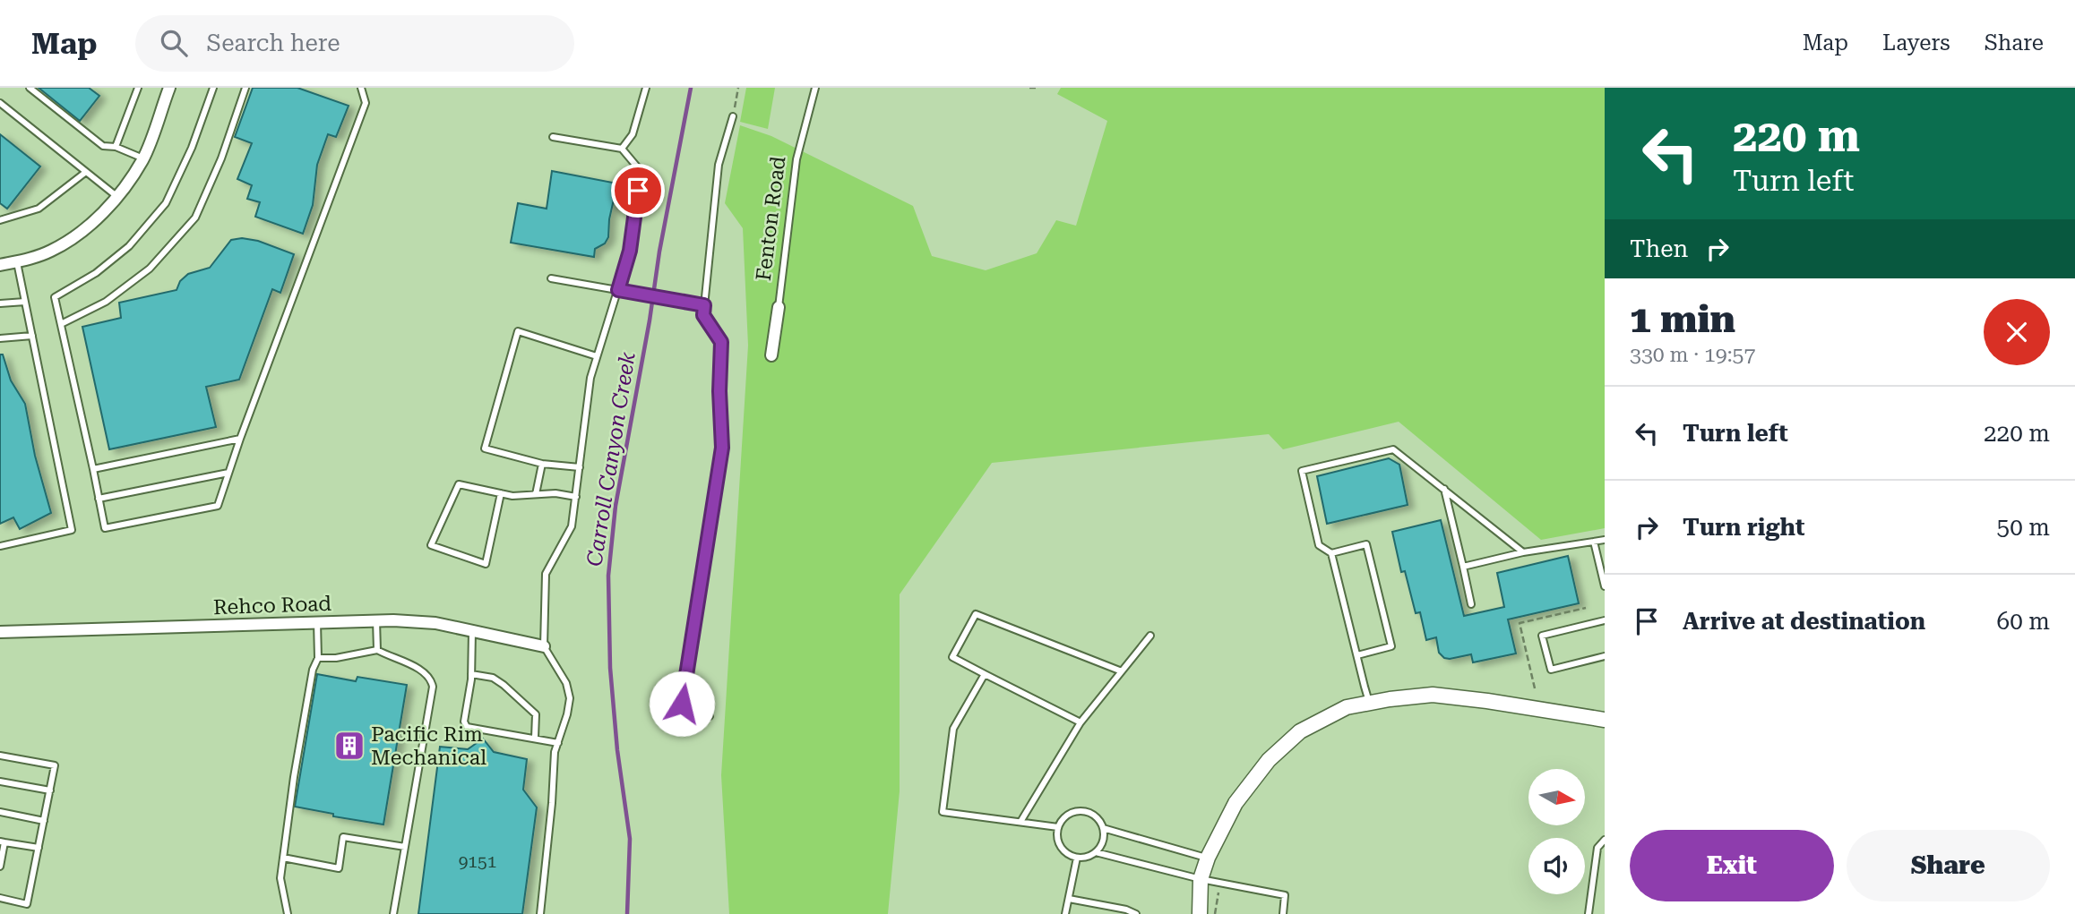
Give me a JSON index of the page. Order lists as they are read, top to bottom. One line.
{"streets":{"street":["Fenton Road","Rehco Road"]},"water":["Carroll Canyon Creek"],"places":{"building":["Pacific Rim Mechanical"]},"house_numbers":["9151"],"north":"right","page":{"header":"Map","search":"Search here","nav":["Map","Layers","Share"],"turn":["220 m","Turn left"],"then":"Then","heading":["1 min","330 m · 19:57"],"list":[{"name":"Turn left","value":"220 m"},{"name":"Turn right","value":"50 m"},{"name":"Arrive at destination","value":"60 m"}],"buttons":["Exit","Share"]}}
